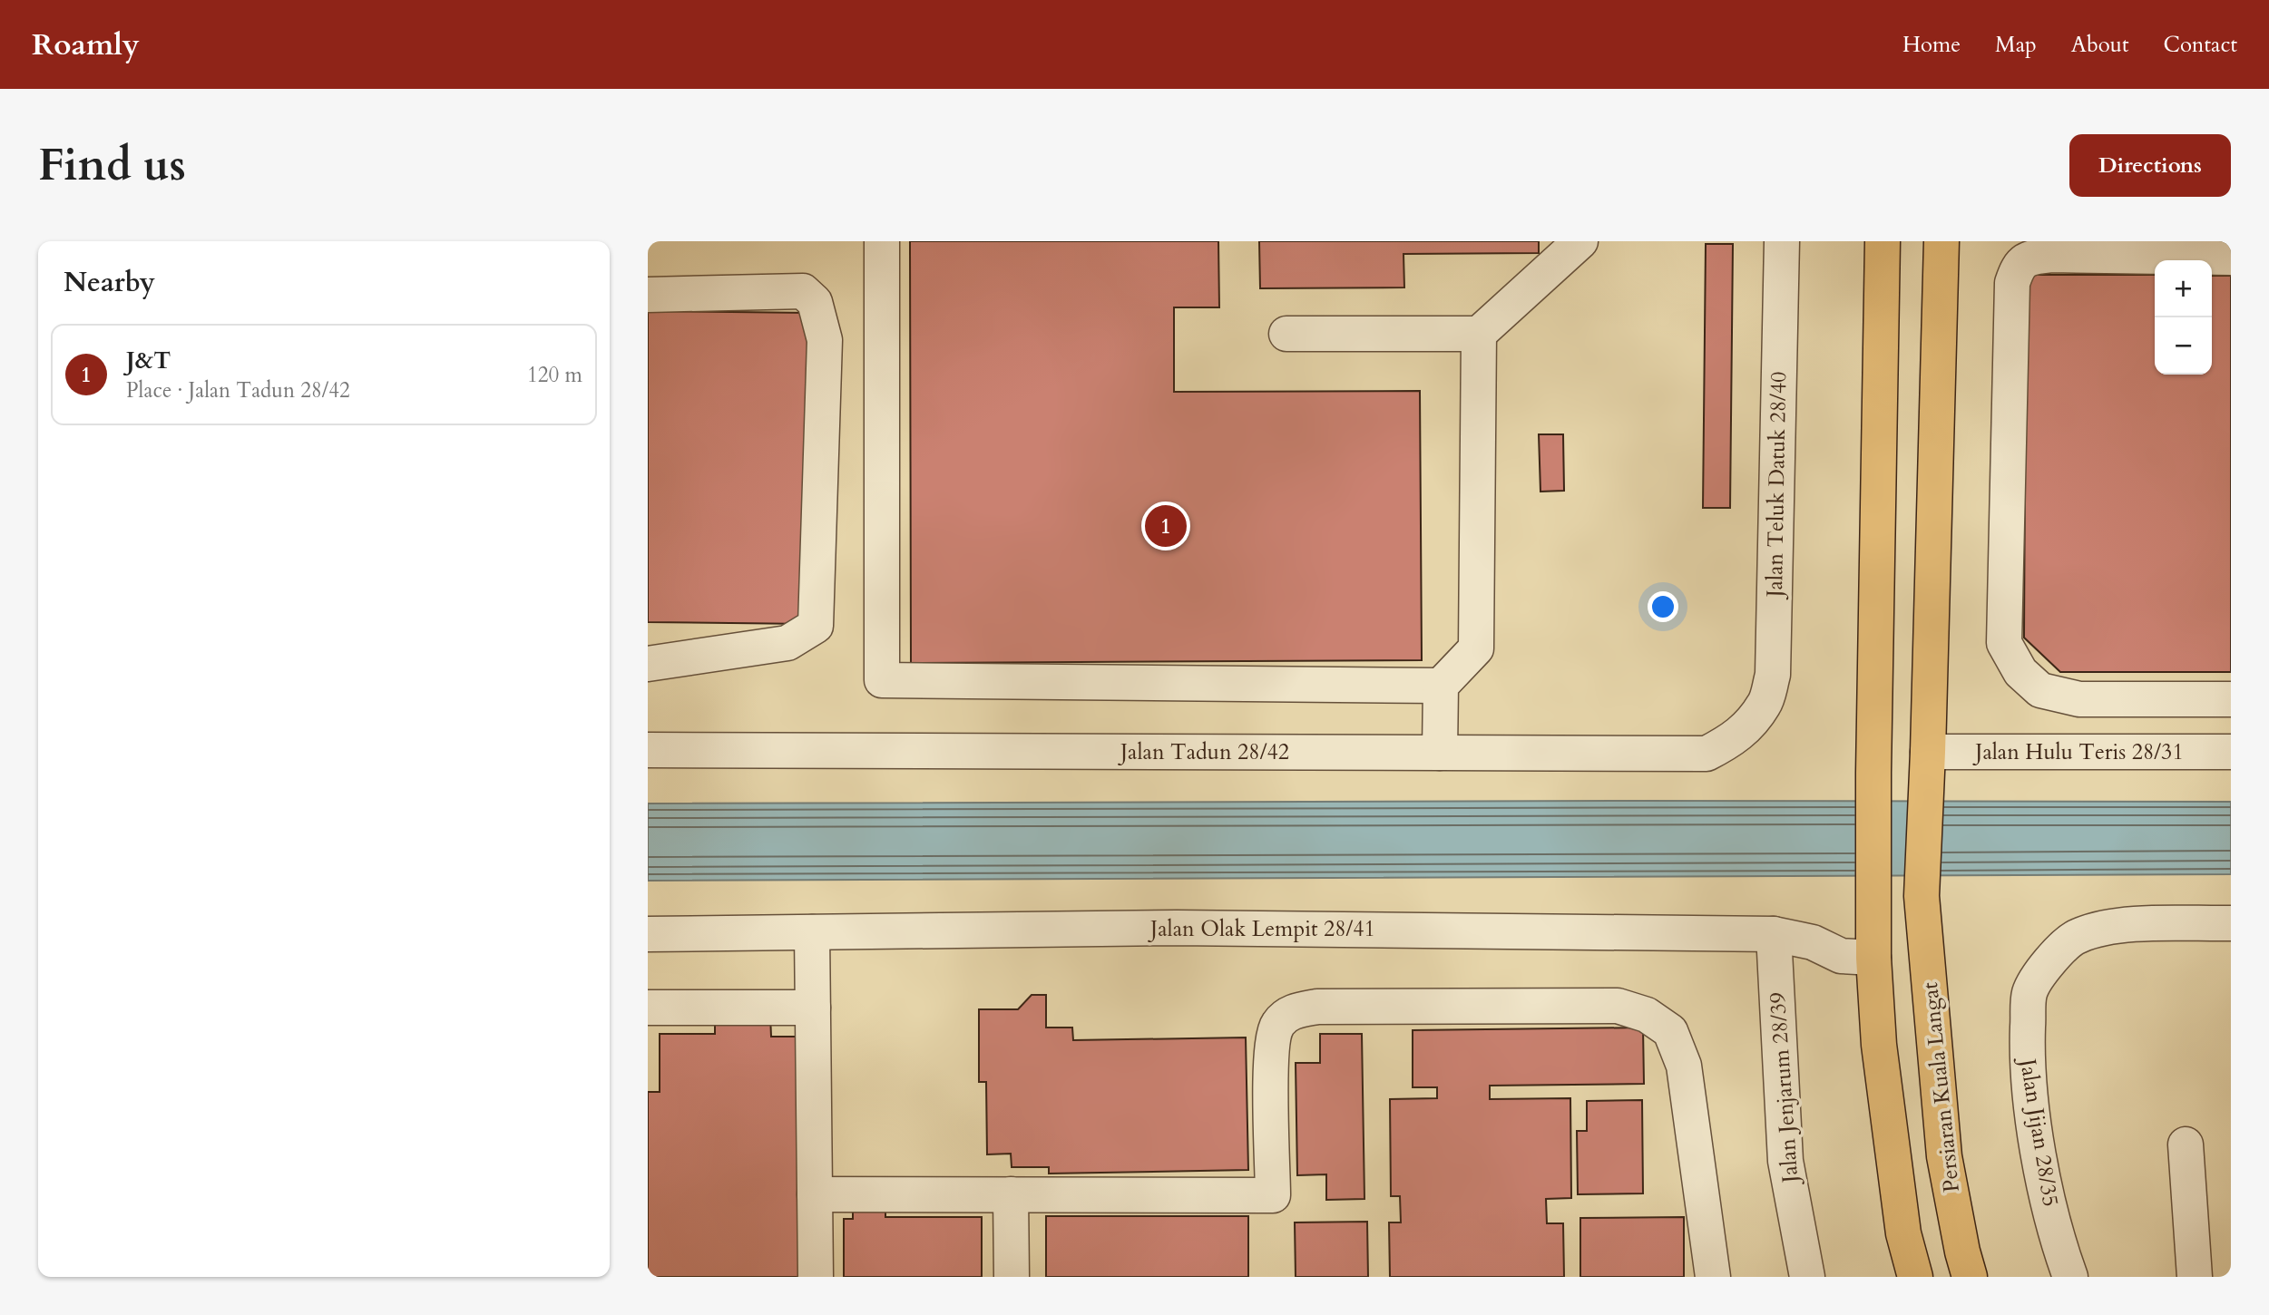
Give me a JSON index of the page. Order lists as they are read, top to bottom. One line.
{"streets":{"main road":["Persiaran Kuala Langat"],"street":["Jalan Teluk Datuk 28/40","Jalan Tadun 28/42","Jalan Hulu Teris 28/31","Jalan Olak Lempit 28/41","Jalan Jenjarum 28/39","Jalan Jijan 28/35"]},"crossings":[["Jalan Teluk Datuk 28/40","Jalan Tadun 28/42"],["Jalan Hulu Teris 28/31","Persiaran Kuala Langat"],["Jalan Olak Lempit 28/41","Jalan Jenjarum 28/39"]],"page":{"header":"Roamly","nav":["Home","Map","About","Contact"],"buttons":"Directions","title":"Find us","heading":"Nearby","map_buttons":["+","−"],"list":[{"mark":"1","name":"J&T","note":"Place · Jalan Tadun 28/42","value":"120 m"}],"pins":"1"}}
